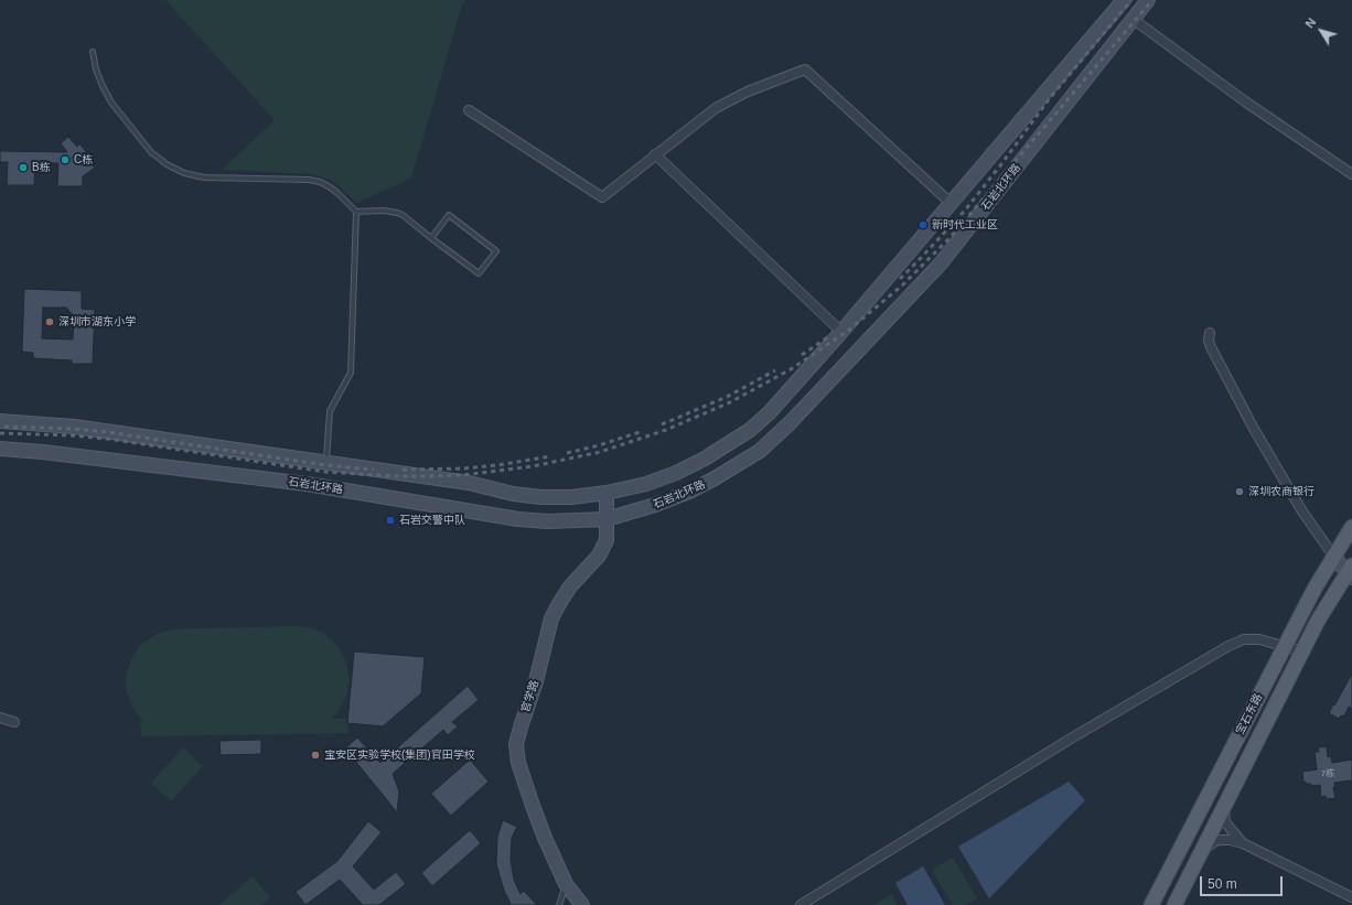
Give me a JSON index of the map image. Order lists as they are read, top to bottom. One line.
{"streets":{"main road":["石岩北环路","官学路","宝石东路"]},"crossings":[["石岩北环路","官学路"]],"places":["C栋","B栋","新时代工业区","深圳市湖东小学","深圳农商银行","石岩交警中队","宝安区实验学校(集团)官田学校"],"house_numbers":["7栋"],"scale_bar":"50 m","north":"top left"}
